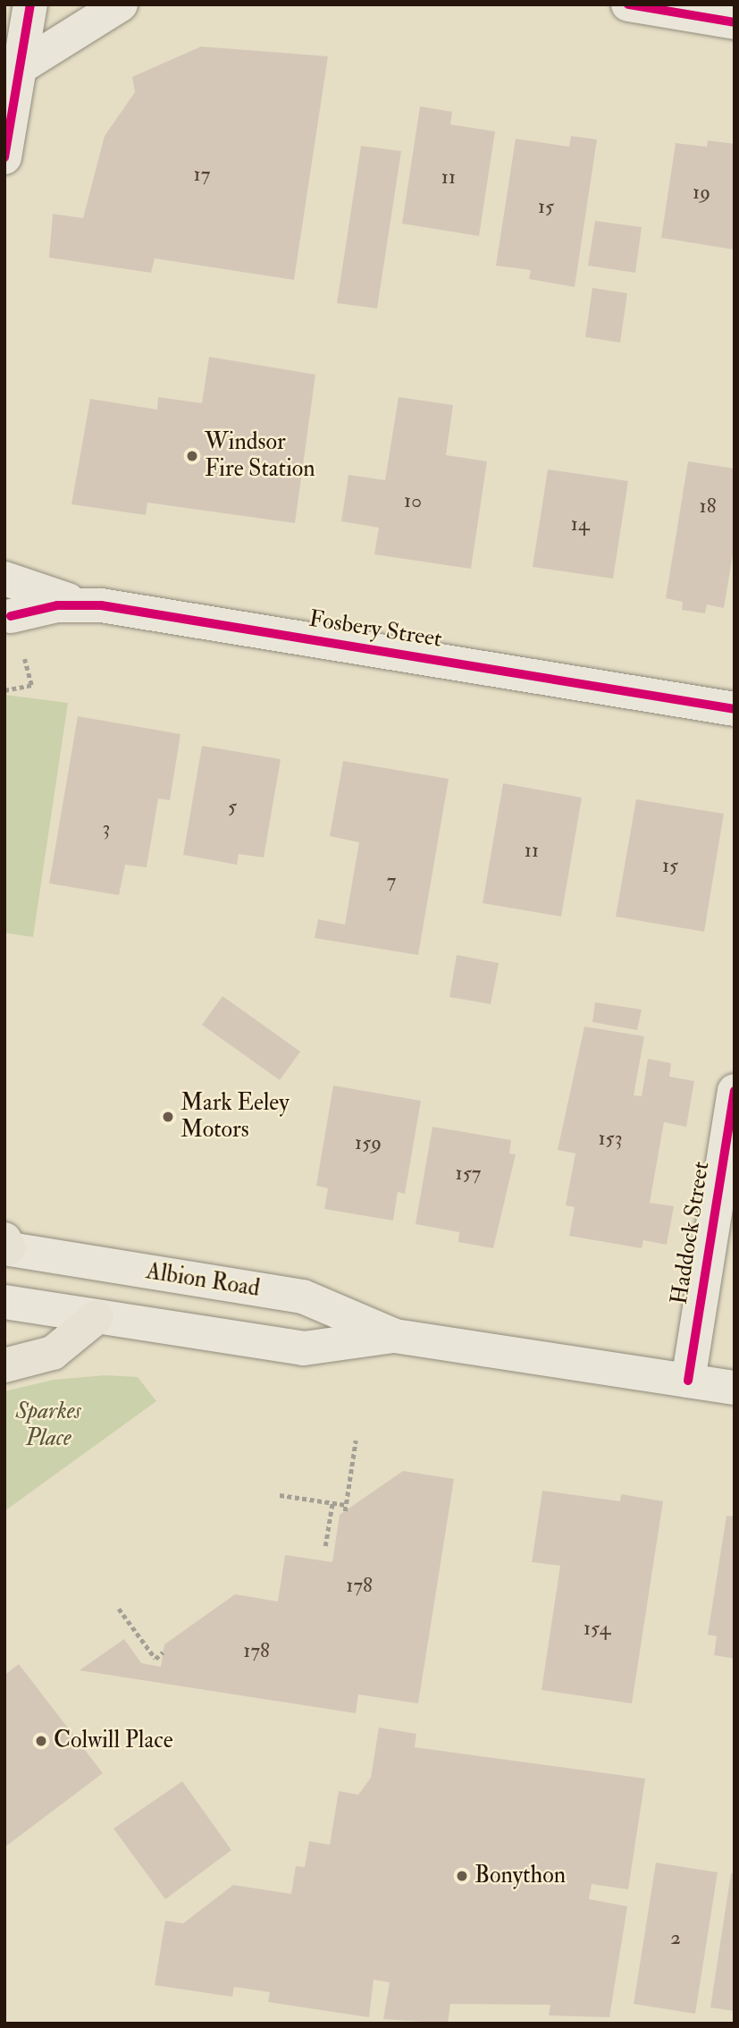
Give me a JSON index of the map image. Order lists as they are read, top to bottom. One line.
{"streets":{"street":["Fosbery Street","Haddock Street","Albion Road"]},"crossings":[["Haddock Street","Albion Road"]],"parks":["Sparkes Place"],"places":["Windsor Fire Station","Mark Eeley Motors","Colwill Place","Bonython"],"house_numbers":["17","11","19","15","10","18","14","5","3","11","15","7","153","159","157","178","154","178","2"]}
